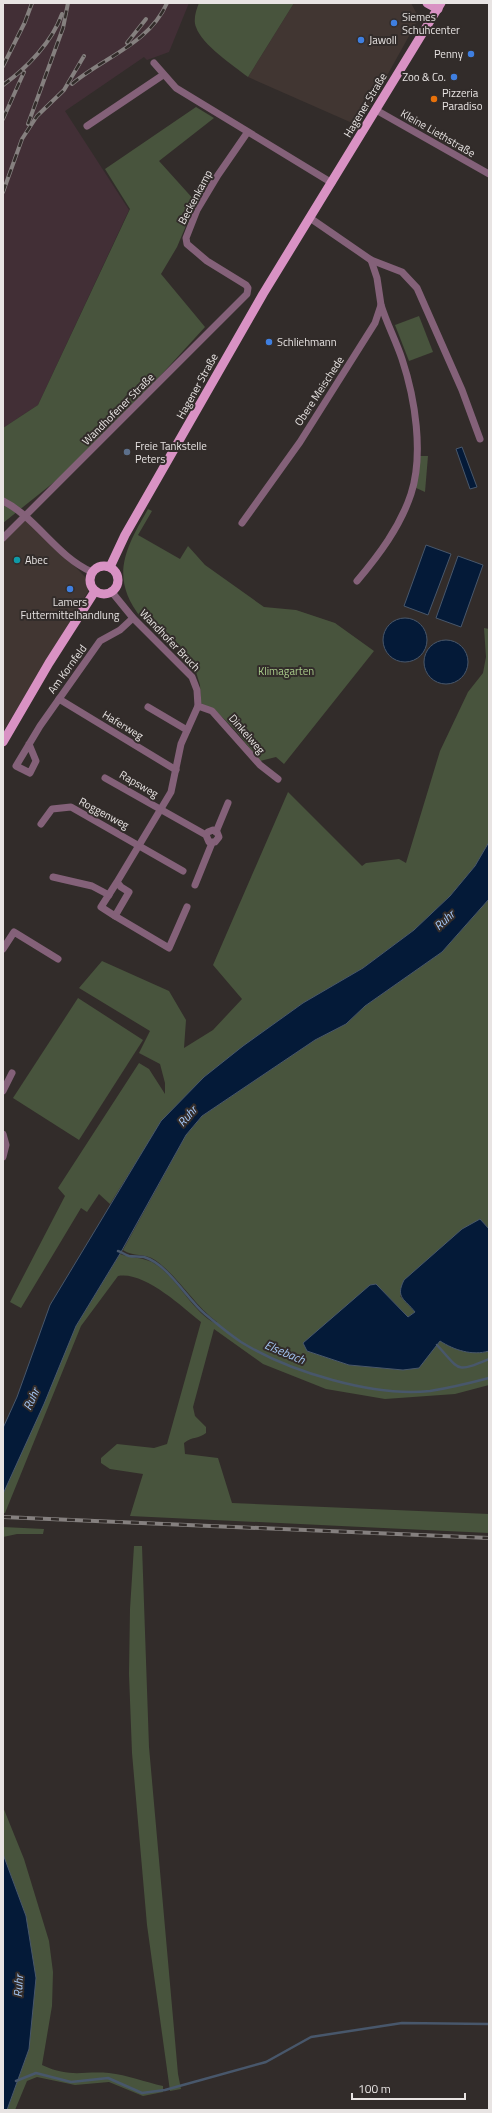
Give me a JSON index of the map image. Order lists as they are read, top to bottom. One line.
{"streets":{"main road":["Hagener Straße"],"street":["Kleine Liethstraße","Beckenkamp","Obere Meischede","Wandhofener Straße","Wandhofer Bruch","Am Kornfeld","Haferweg","Dinkelweg","Rapsweg","Roggenweg"]},"crossings":[["Hagener Straße","Kleine Liethstraße"],["Hagener Straße","Wandhofer Bruch"],["Beckenkamp","Wandhofener Straße"],["Wandhofer Bruch","Am Kornfeld"],["Wandhofer Bruch","Haferweg"],["Wandhofer Bruch","Dinkelweg"],["Wandhofer Bruch","Rapsweg"],["Wandhofer Bruch","Roggenweg"],["Am Kornfeld","Haferweg"]],"water":["Ruhr","Elsebach"],"parks":["Klimagarten"],"places":["Siemes Schuhcenter","Jawoll","Penny","Zoo & Co.","Pizzeria Paradiso","Schliehmann","Freie Tankstelle Peters","Abec","Lamers Futtermittelhandlung"],"scale_bar":"100 m"}
